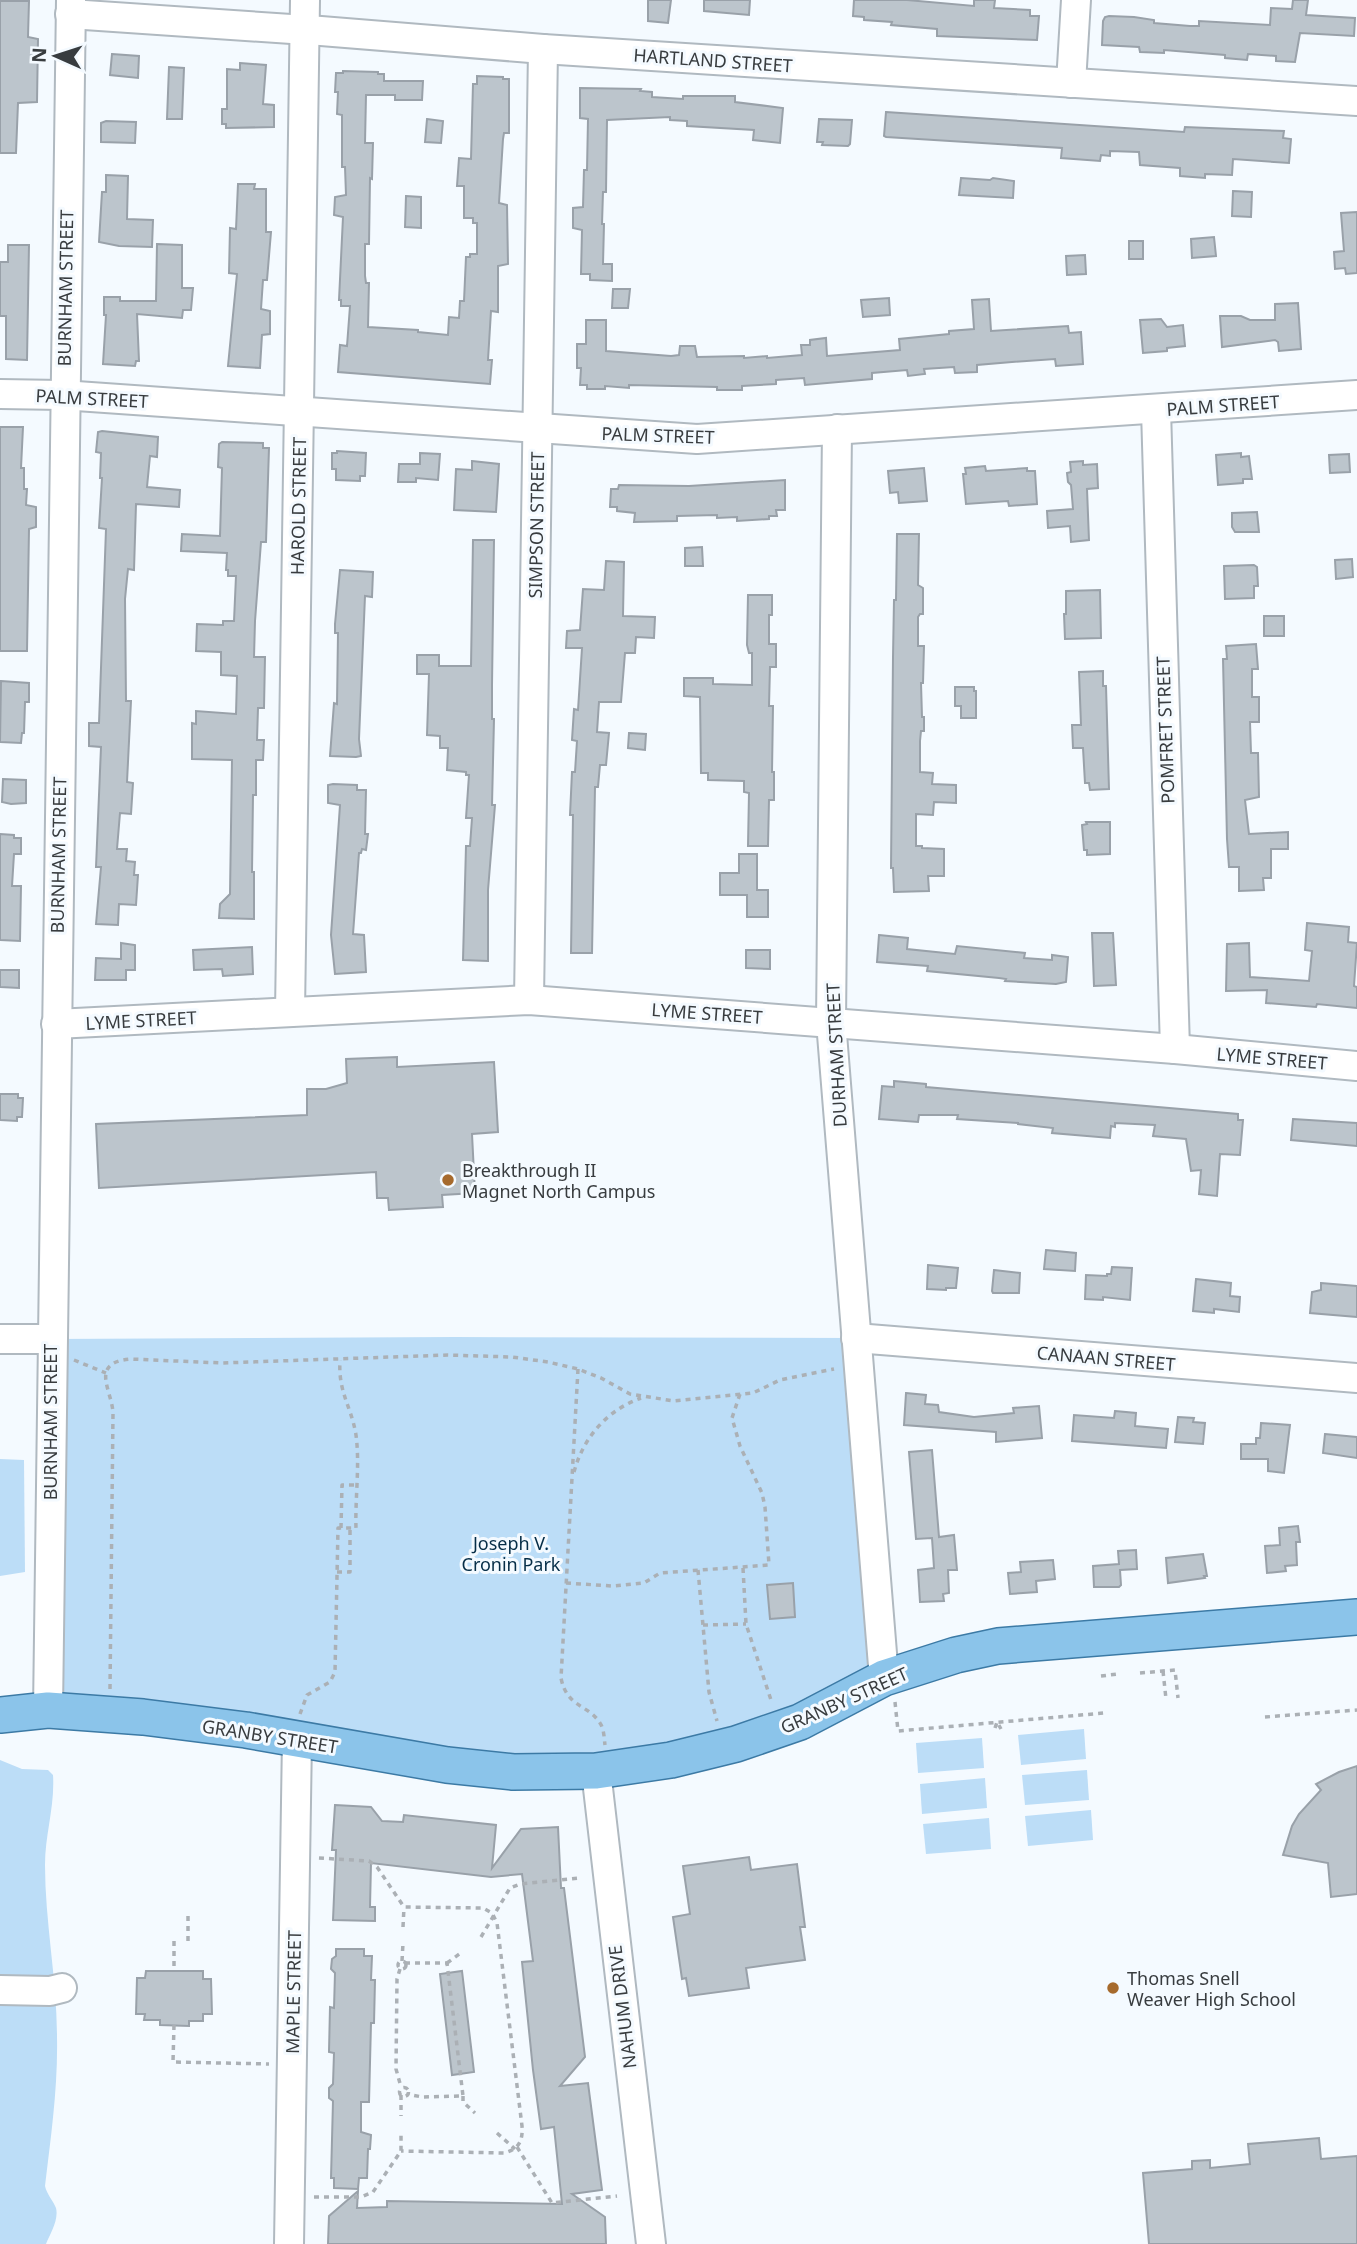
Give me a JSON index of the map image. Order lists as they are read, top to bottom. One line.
{"streets":{"main road":["GRANBY STREET"],"street":["HARTLAND STREET","BURNHAM STREET","PALM STREET","HAROLD STREET","SIMPSON STREET","POMFRET STREET","LYME STREET","DURHAM STREET","CANAAN STREET","MAPLE STREET","NAHUM DRIVE"]},"crossings":[["HARTLAND STREET","BURNHAM STREET"],["HARTLAND STREET","HAROLD STREET"],["HARTLAND STREET","SIMPSON STREET"],["BURNHAM STREET","PALM STREET"],["BURNHAM STREET","LYME STREET"],["BURNHAM STREET","GRANBY STREET"],["PALM STREET","HAROLD STREET"],["PALM STREET","SIMPSON STREET"],["PALM STREET","POMFRET STREET"],["PALM STREET","DURHAM STREET"],["HAROLD STREET","LYME STREET"],["SIMPSON STREET","LYME STREET"],["POMFRET STREET","LYME STREET"],["LYME STREET","DURHAM STREET"],["DURHAM STREET","CANAAN STREET"],["DURHAM STREET","GRANBY STREET"],["GRANBY STREET","MAPLE STREET"],["GRANBY STREET","NAHUM DRIVE"]],"parks":["Joseph V. Cronin Park"],"places":["Breakthrough II Magnet North Campus","Thomas Snell Weaver High School"],"north":"left"}
